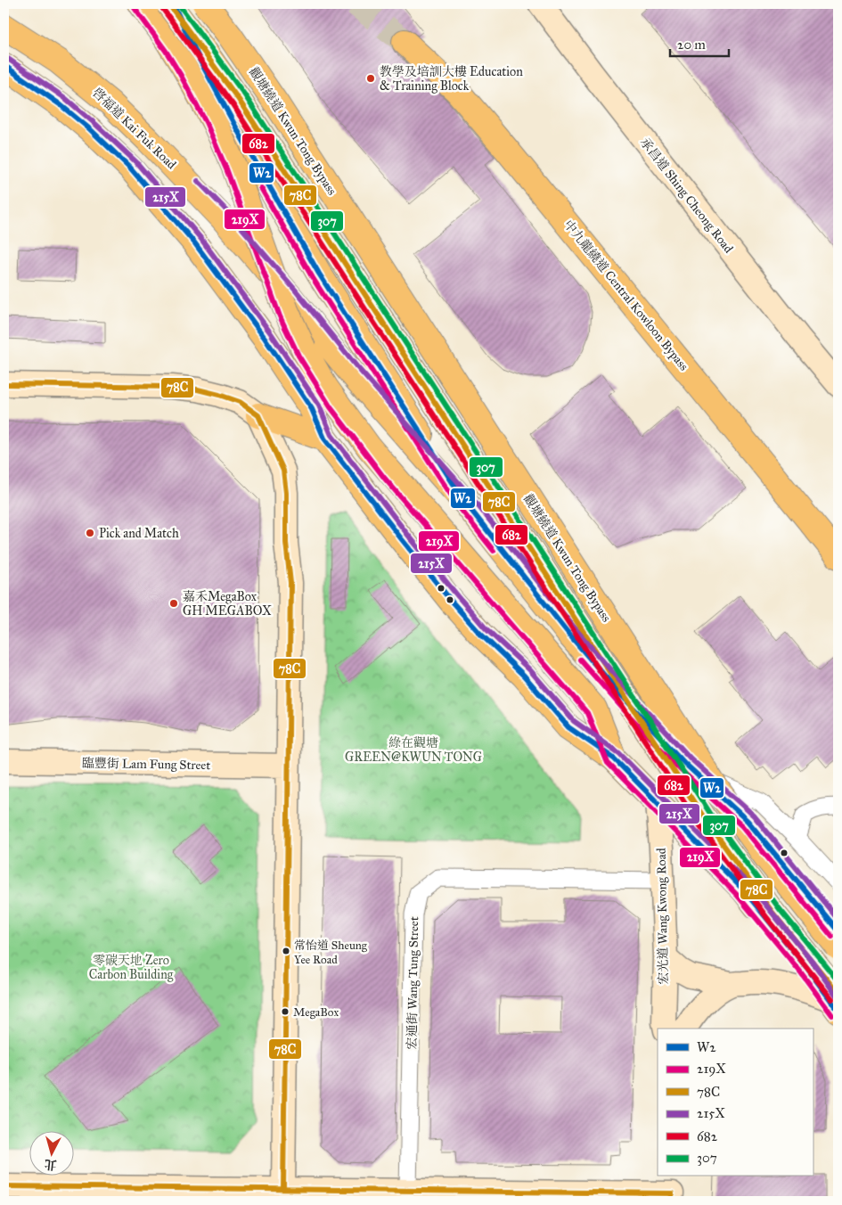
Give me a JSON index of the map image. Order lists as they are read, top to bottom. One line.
{"streets":{"highway":["啓福道 Kai Fuk Road","觀塘繞道 Kwun Tong Bypass","中九龍繞道 Central Kowloon Bypass"],"main road":["承昌道 Shing Cheong Road","臨豐街 Lam Fung Street","宏光道 Wang Kwong Road"],"street":["宏通街 Wang Tung Street"]},"crossings":[["宏光道 Wang Kwong Road","宏通街 Wang Tung Street"]],"parks":["綠在觀塘 GREEN@KWUN TONG","零碳天地 Zero Carbon Building"],"places":["教學及培訓大樓 Education & Training Block","Pick and Match","嘉禾MegaBox GH MEGABOX","常怡道 Sheung Yee Road","MegaBox"],"lines":["transit line W2","transit line 78C","transit line 307","transit line 219X","transit line 682","transit line 215X"],"legend":["W2","219X","78C","215X","682","307"],"scale_bar":"20 m","north":"bottom"}
